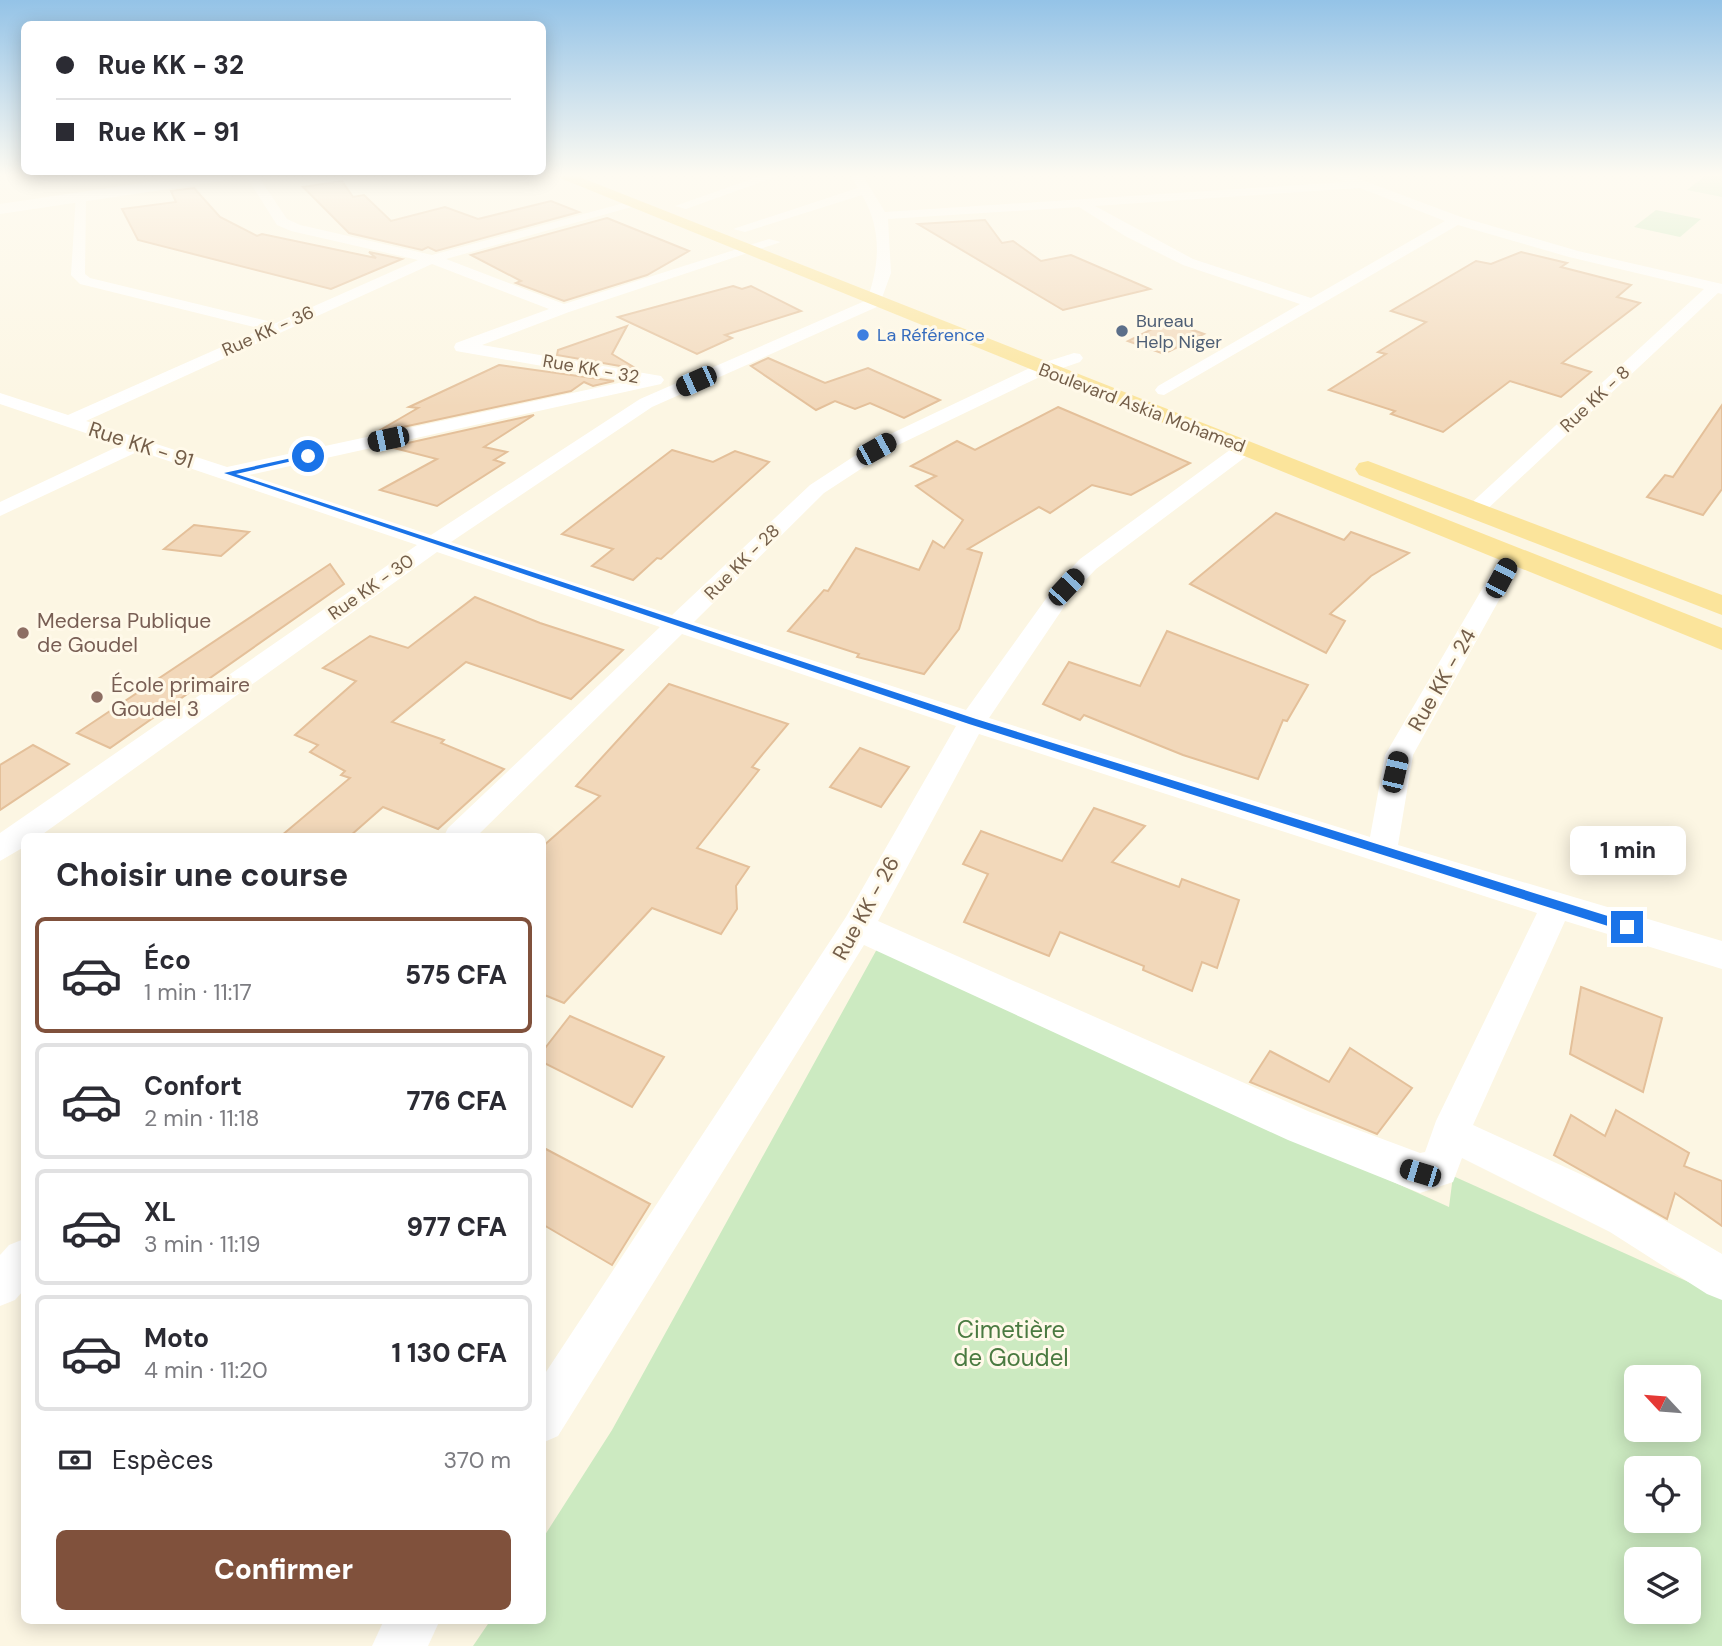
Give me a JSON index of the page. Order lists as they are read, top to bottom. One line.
{"streets":{"main road":["Boulevard Askia Mohamed"],"street":["Rue KK - 36","Rue KK - 32","Rue KK - 8","Rue KK - 91","Rue KK - 28","Rue KK - 30","Rue KK - 24","Rue KK - 26"]},"crossings":[["Rue KK - 36","Rue KK - 91"],["Rue KK - 32","Rue KK - 91"],["Boulevard Askia Mohamed","Rue KK - 28"],["Boulevard Askia Mohamed","Rue KK - 30"],["Boulevard Askia Mohamed","Rue KK - 24"],["Boulevard Askia Mohamed","Rue KK - 26"],["Rue KK - 91","Rue KK - 28"],["Rue KK - 91","Rue KK - 30"],["Rue KK - 91","Rue KK - 24"],["Rue KK - 91","Rue KK - 26"]],"parks":["Cimetière de Goudel"],"places":["Bureau Help Niger","La Référence","Medersa Publique de Goudel","École primaire Goudel 3"],"north":"top left","page":{"banner":["Rue KK - 32","Rue KK - 91"],"bubble":"1 min","heading":"Choisir une course","list":[{"name":"Éco","note":"1 min · 11:17","value":"575 CFA"},{"name":"Confort","note":"2 min · 11:18","value":"776 CFA"},{"name":"XL","note":"3 min · 11:19","value":"977 CFA"},{"name":"Moto","note":"4 min · 11:20","value":"1 130 CFA"}],"pay":["Espèces","370 m"],"buttons":"Confirmer"}}
